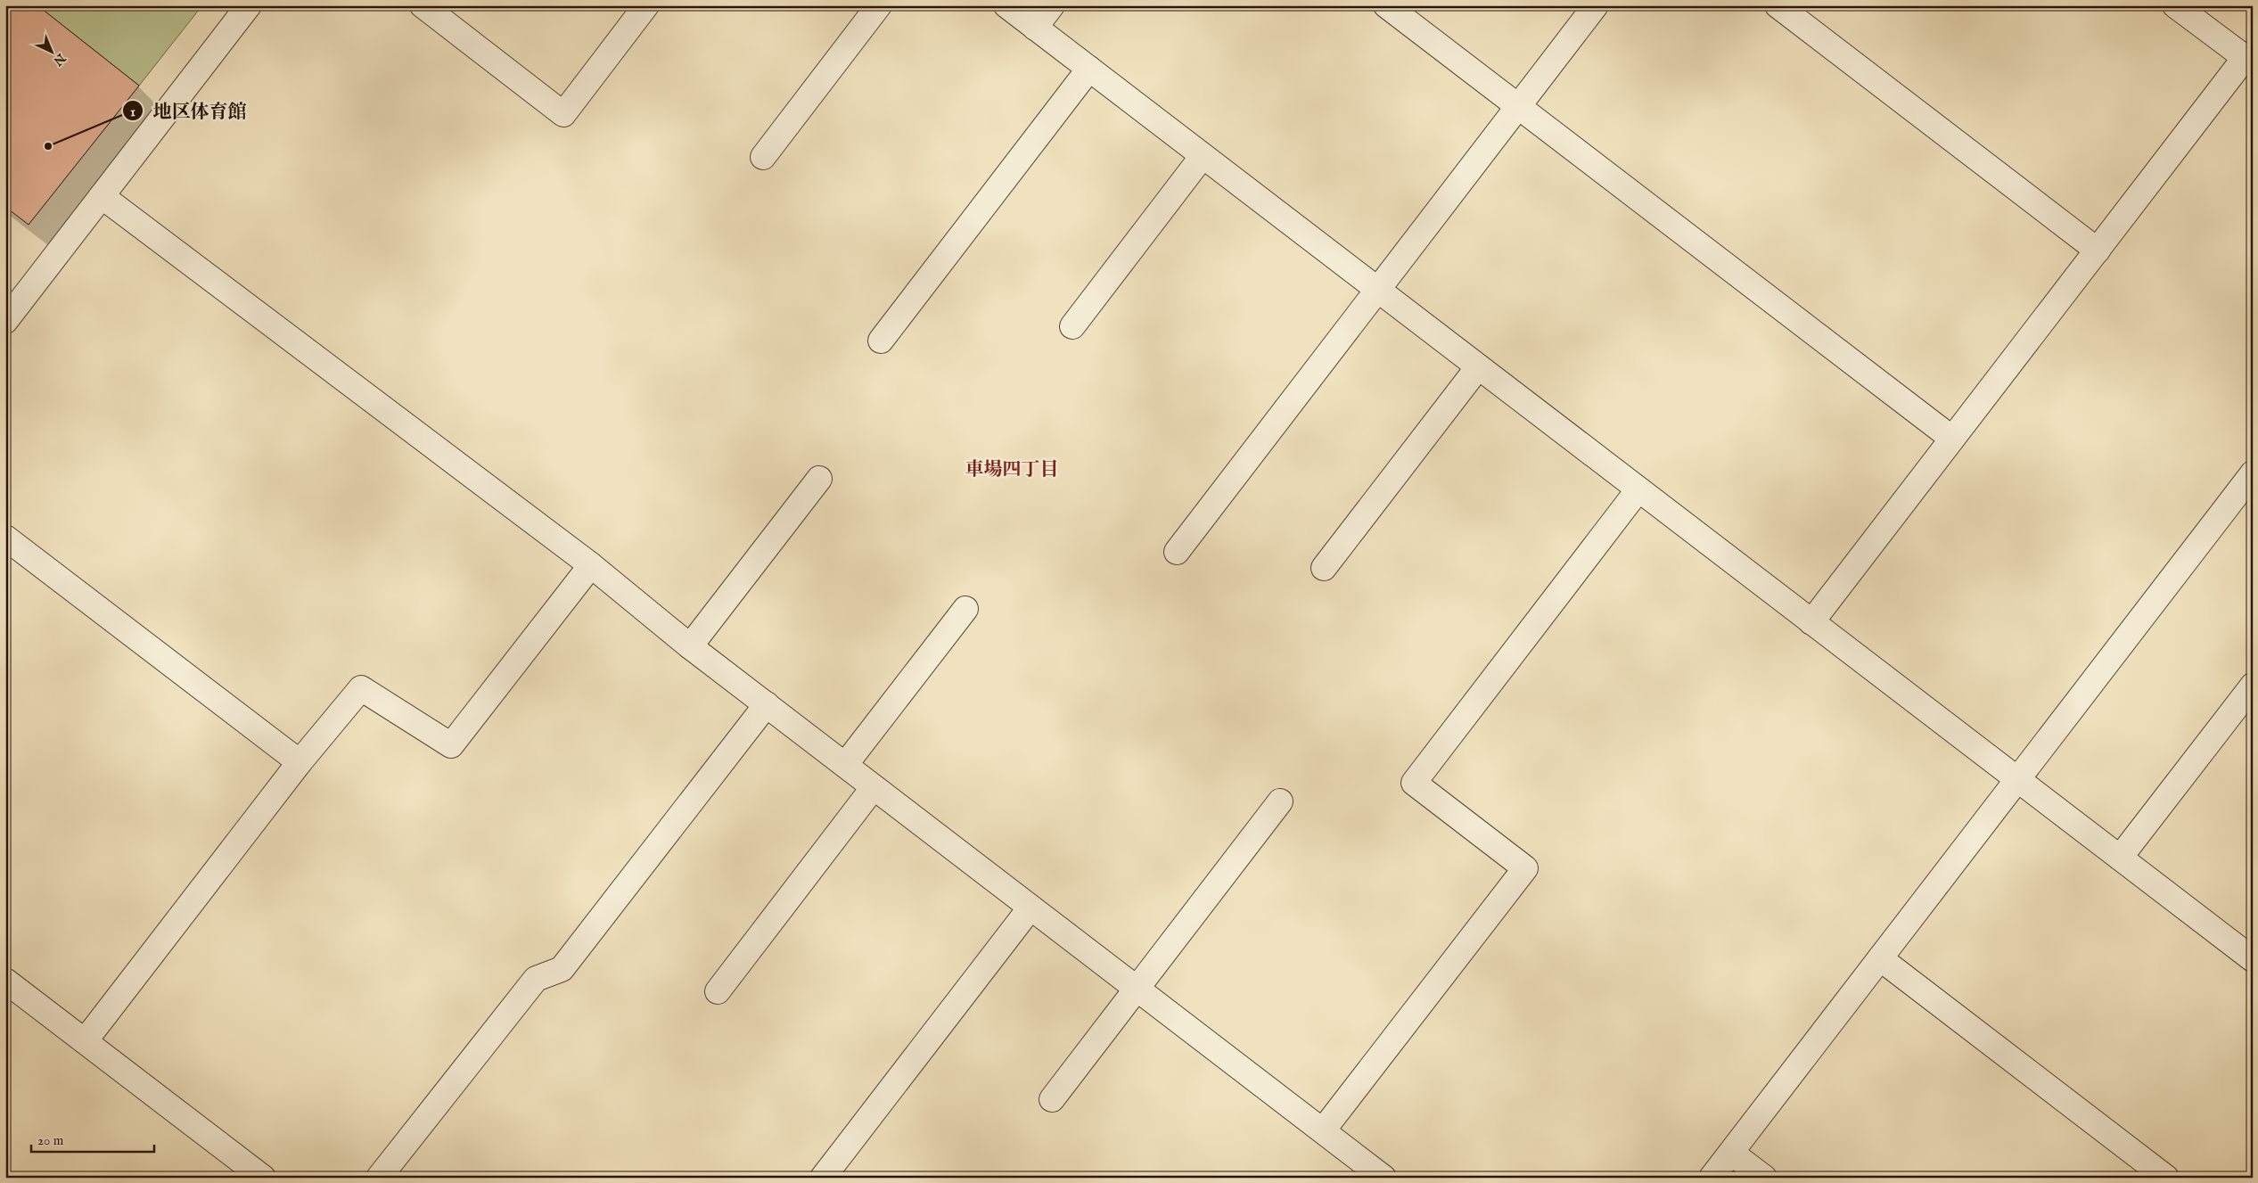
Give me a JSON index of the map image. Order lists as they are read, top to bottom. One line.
{"districts":["車場四丁目"],"places":["地区体育館"],"scale_bar":"20 m","north":"bottom right"}
